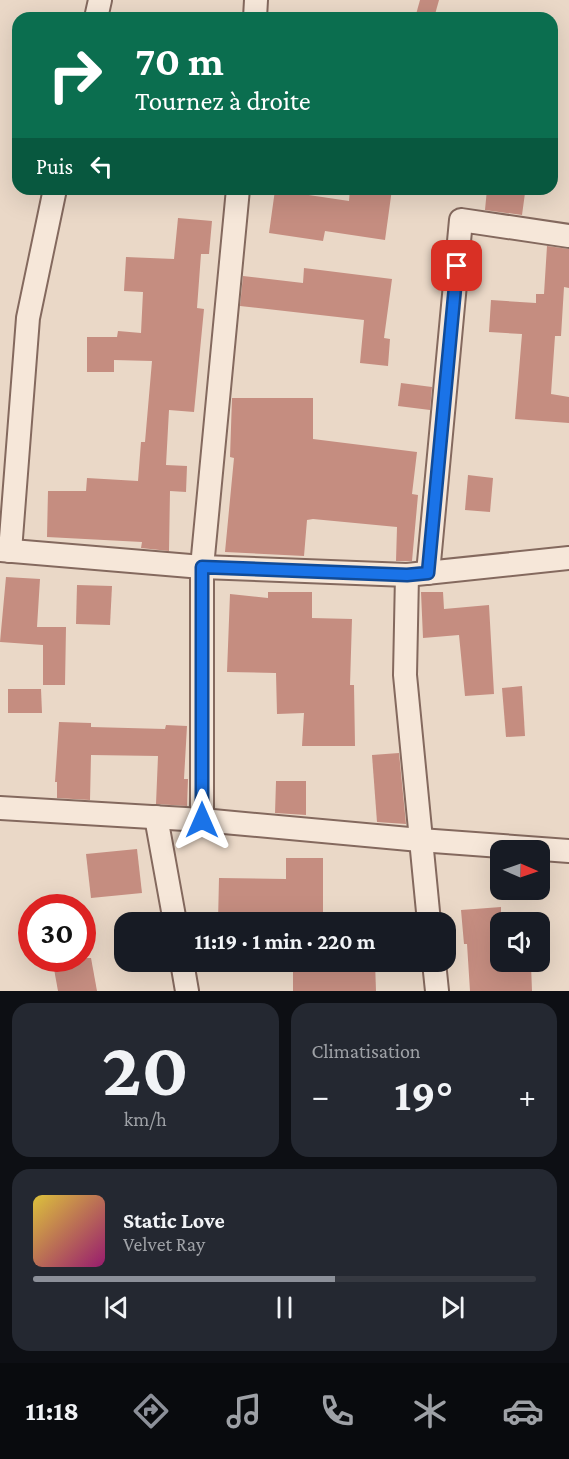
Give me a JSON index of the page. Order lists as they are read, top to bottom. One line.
{"north":"right","page":{"turn":["70 m","Tournez à droite"],"then":"Puis","limit":"30","trip":"11:19 · 1 min · 220 m","tile":[["20","km/h"],"Climatisation"],"heat":["−","19°","+"],"song":["Static Love","Velvet Ray"],"tabs":"11:18"}}
